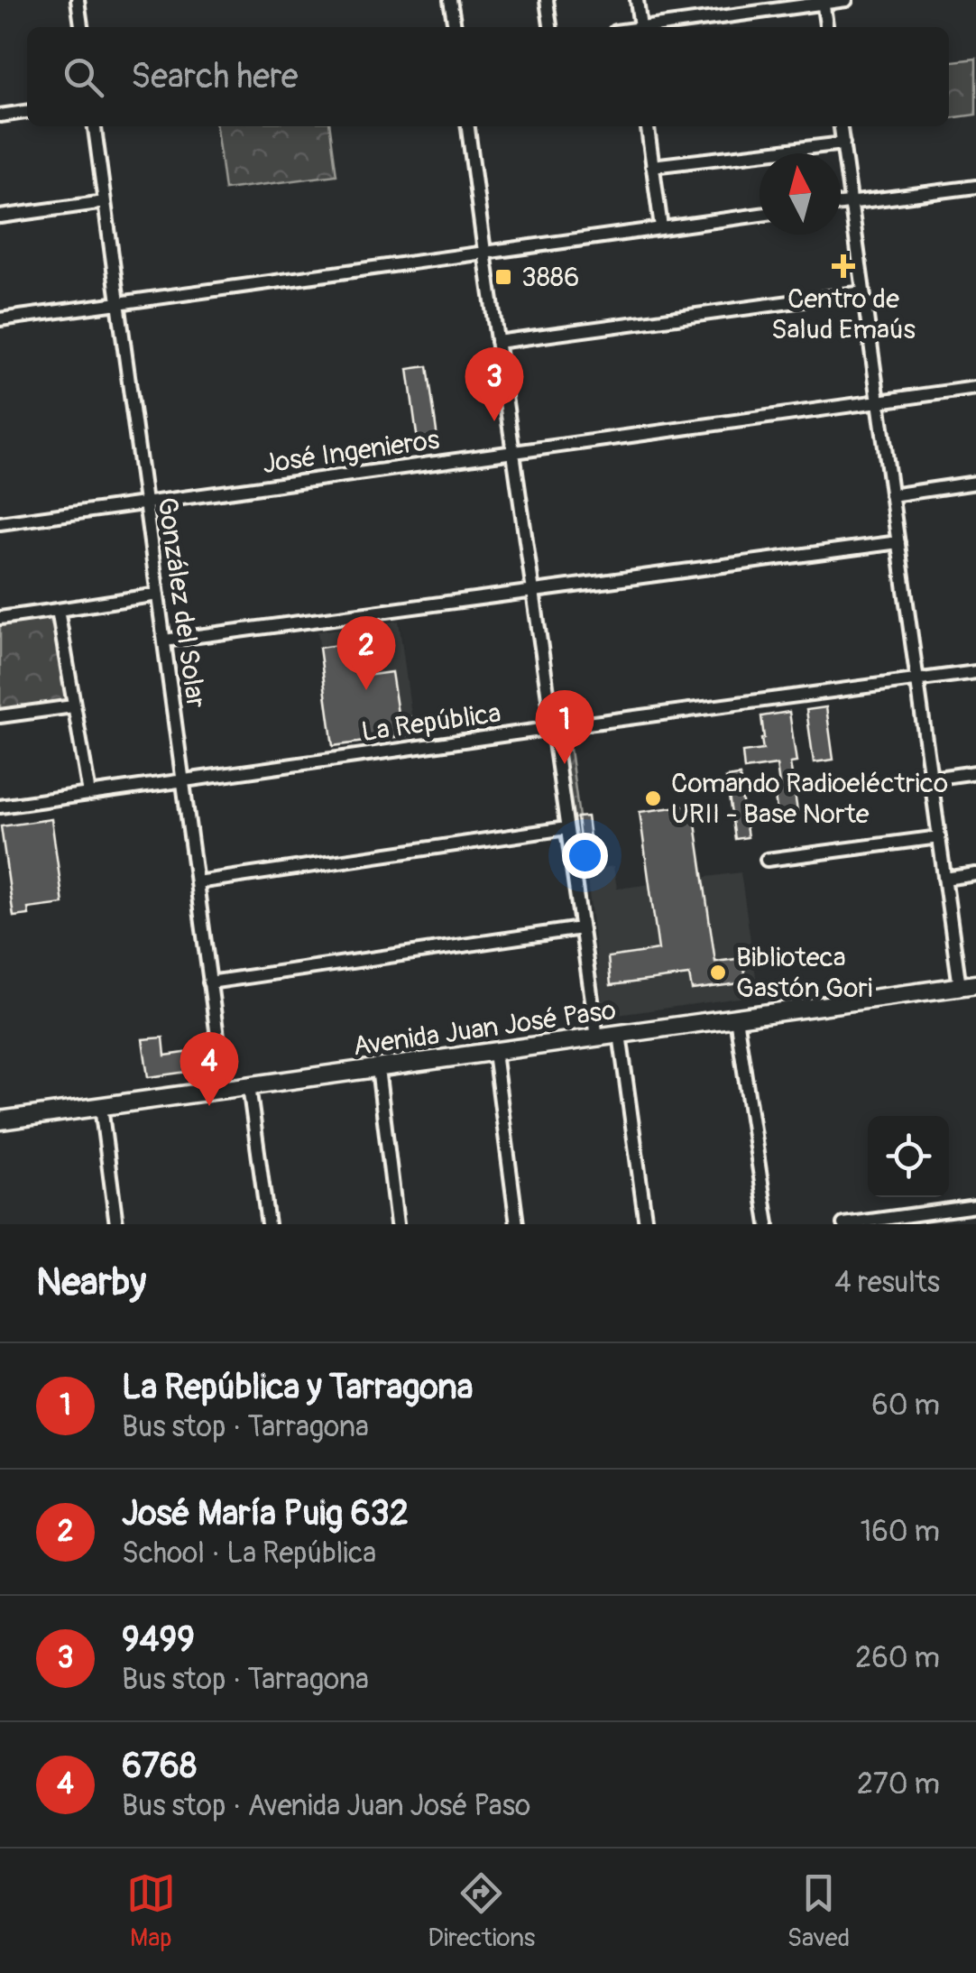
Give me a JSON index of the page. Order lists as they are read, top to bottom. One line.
{"streets":{"main road":["Avenida Juan José Paso"],"street":["José Ingenieros","González del Solar","La República"]},"crossings":[["José Ingenieros","González del Solar"],["González del Solar","La República"],["González del Solar","Avenida Juan José Paso"]],"places":{"health":["Centro de Salud Emaús"],"transit":["3886"],"other":["Comando Radioeléctrico URII - Base Norte","Biblioteca Gastón Gori"]},"north":"top","page":{"search":"Search here","pins":["3","2","1","4"],"heading":["Nearby","4 results"],"list":[{"mark":"1","name":"La República y Tarragona","note":"Bus stop · Tarragona","value":"60 m"},{"mark":"2","name":"José María Puig 632","note":"School · La República","value":"160 m"},{"mark":"3","name":"9499","note":"Bus stop · Tarragona","value":"260 m"},{"mark":"4","name":"6768","note":"Bus stop · Avenida Juan José Paso","value":"270 m"}],"nav":["Map","Directions","Saved"]}}
